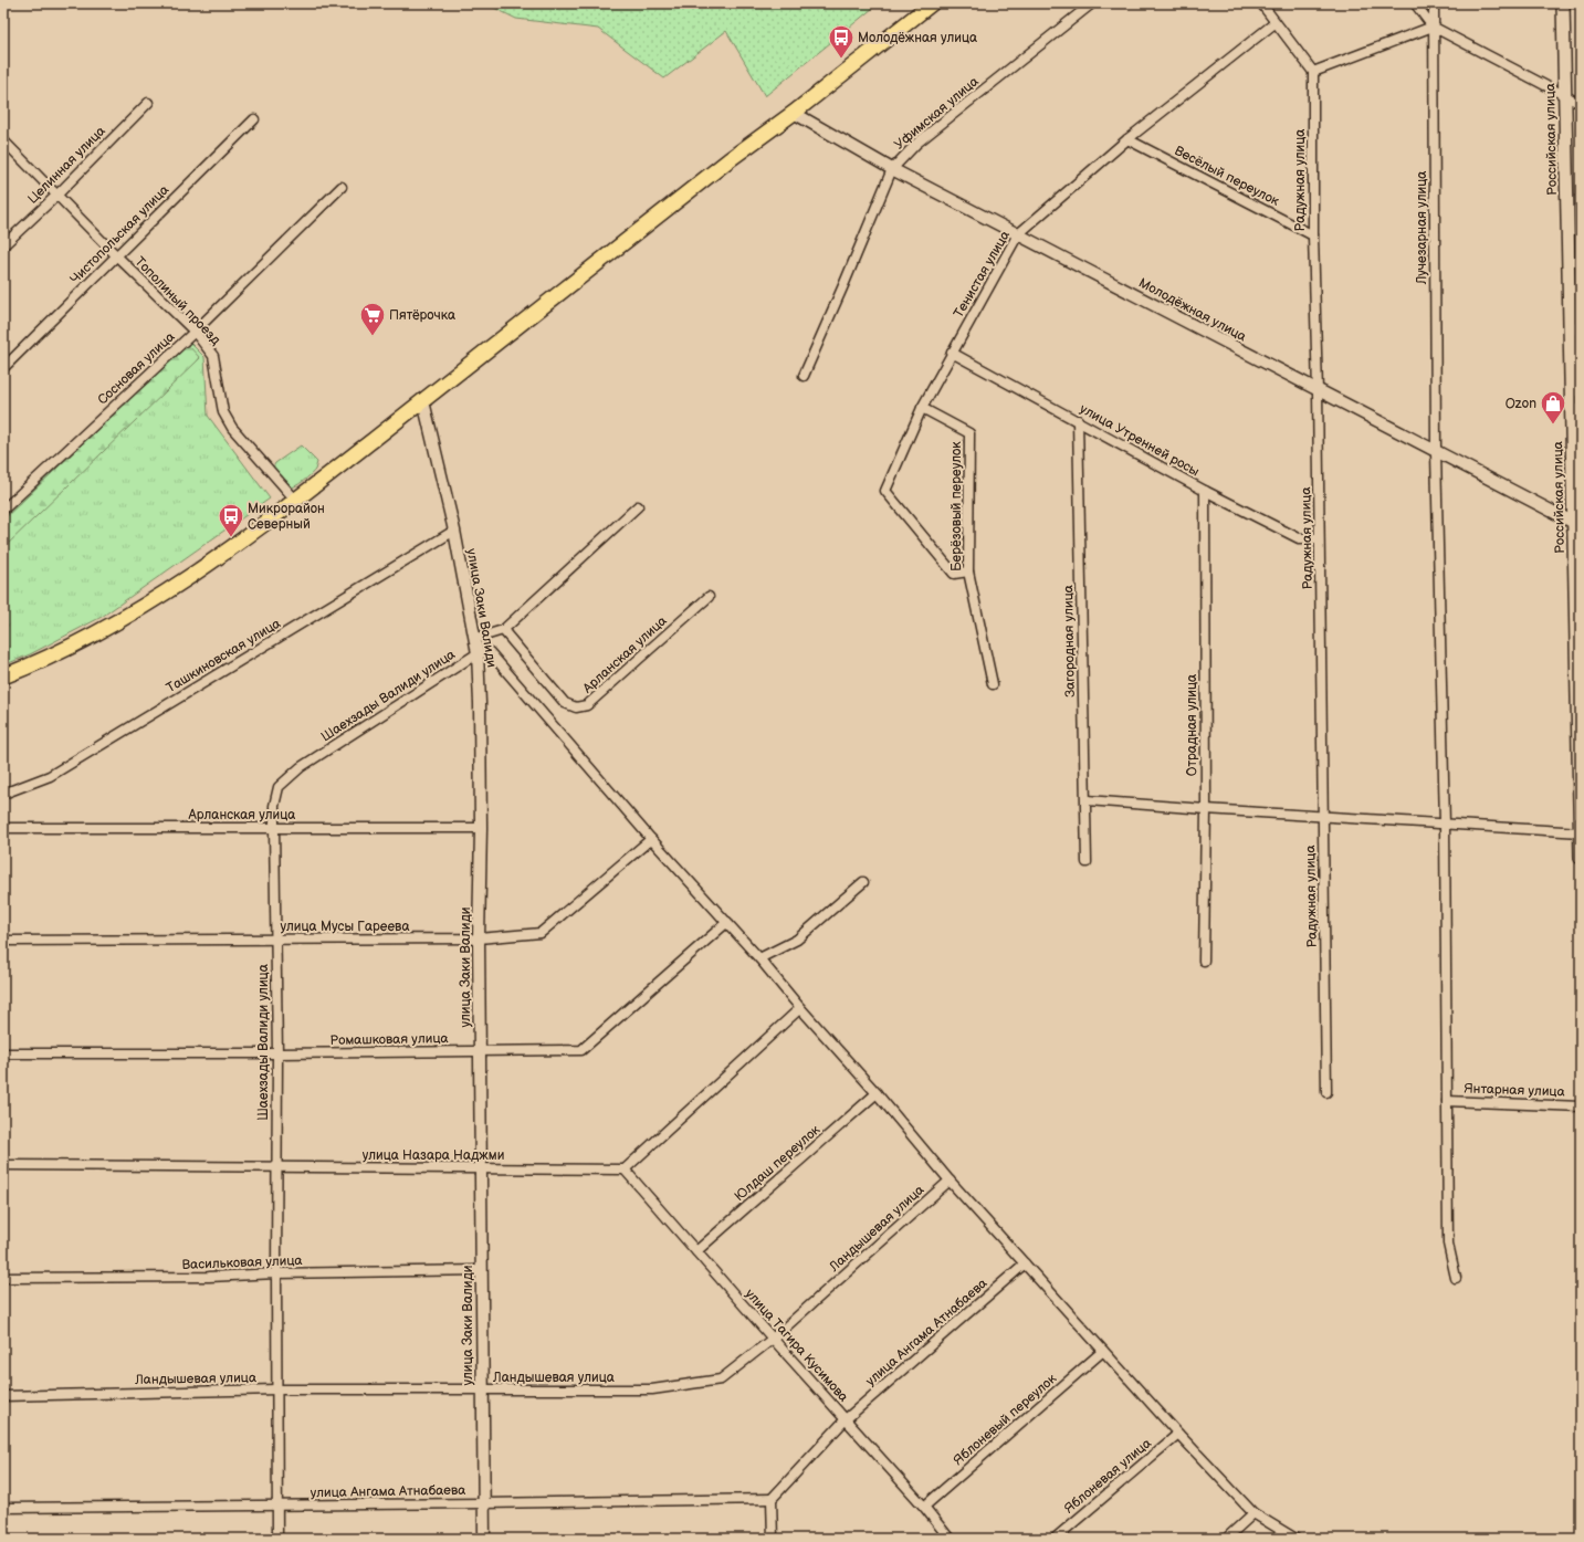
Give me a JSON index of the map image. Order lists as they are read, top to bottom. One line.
{"streets":{"main road":["Российская улица"],"street":["Уфимская улица","Целинная улица","Весёлый переулок","Радужная улица","Лучезарная улица","Чистопольская улица","Тенистая улица","Тополиный проезд","Молодёжная улица","Сосновая улица","улица Утренней росы","Берёзовый переулок","улица Заки Валиди","Загородная улица","Арланская улица","Ташкиновская улица","Шаехзады Валиди улица","Отрадная улица","улица Мусы Гареева","Ромашковая улица","Янтарная улица","улица Назара Наджми","Юлдаш переулок","Ландышевая улица","Васильковая улица","улица Ангама Атнабаева","улица Тагира Кусимова","Яблоневый переулок","Яблоневая улица"]},"crossings":[["Уфимская улица","Молодёжная улица"],["Российская улица","Молодёжная улица"],["Целинная улица","Тополиный проезд"],["Весёлый переулок","Радужная улица"],["Весёлый переулок","Тенистая улица"],["Радужная улица","Молодёжная улица"],["Радужная улица","улица Утренней росы"],["Лучезарная улица","Молодёжная улица"],["Лучезарная улица","Янтарная улица"],["Чистопольская улица","Тополиный проезд"],["Тенистая улица","Молодёжная улица"],["Тенистая улица","улица Утренней росы"],["Тенистая улица","Берёзовый переулок"],["Тополиный проезд","Сосновая улица"],["улица Утренней росы","Загородная улица"],["улица Утренней росы","Отрадная улица"],["улица Заки Валиди","Арланская улица"],["улица Заки Валиди","Ташкиновская улица"],["улица Заки Валиди","Шаехзады Валиди улица"],["улица Заки Валиди","улица Мусы Гареева"],["улица Заки Валиди","Ромашковая улица"],["улица Заки Валиди","улица Назара Наджми"],["улица Заки Валиди","Ландышевая улица"],["улица Заки Валиди","Васильковая улица"],["улица Заки Валиди","улица Ангама Атнабаева"],["Арланская улица","Шаехзады Валиди улица"],["Шаехзады Валиди улица","улица Мусы Гареева"],["Шаехзады Валиди улица","Ромашковая улица"],["Шаехзады Валиди улица","улица Назара Наджми"],["Шаехзады Валиди улица","Ландышевая улица"],["Шаехзады Валиди улица","Васильковая улица"],["Шаехзады Валиди улица","улица Ангама Атнабаева"],["улица Назара Наджми","улица Тагира Кусимова"],["Юлдаш переулок","улица Тагира Кусимова"],["Ландышевая улица","улица Тагира Кусимова"],["улица Ангама Атнабаева","улица Тагира Кусимова"],["улица Тагира Кусимова","Яблоневый переулок"]],"places":{"bus stop":["Молодёжная улица","Микрорайон Северный"],"supermarket":["Пятёрочка"],"shop":["Ozon"]}}
